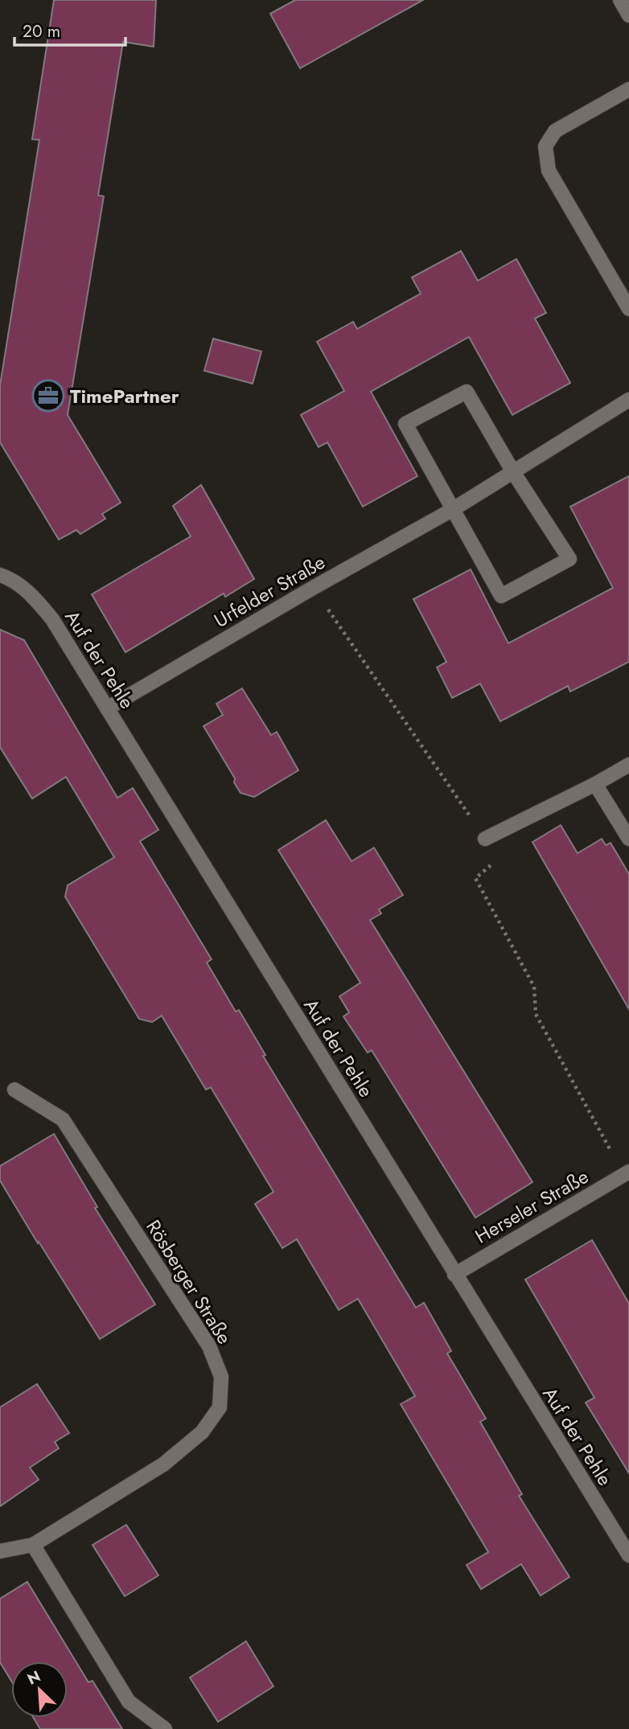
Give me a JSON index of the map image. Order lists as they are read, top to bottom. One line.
{"streets":{"street":["Urfelder Straße","Auf der Pehle","Herseler Straße","Rösberger Straße"]},"crossings":[["Urfelder Straße","Auf der Pehle"],["Auf der Pehle","Herseler Straße"]],"places":{"office":["TimePartner"]},"scale_bar":"20 m","north":"top left"}
